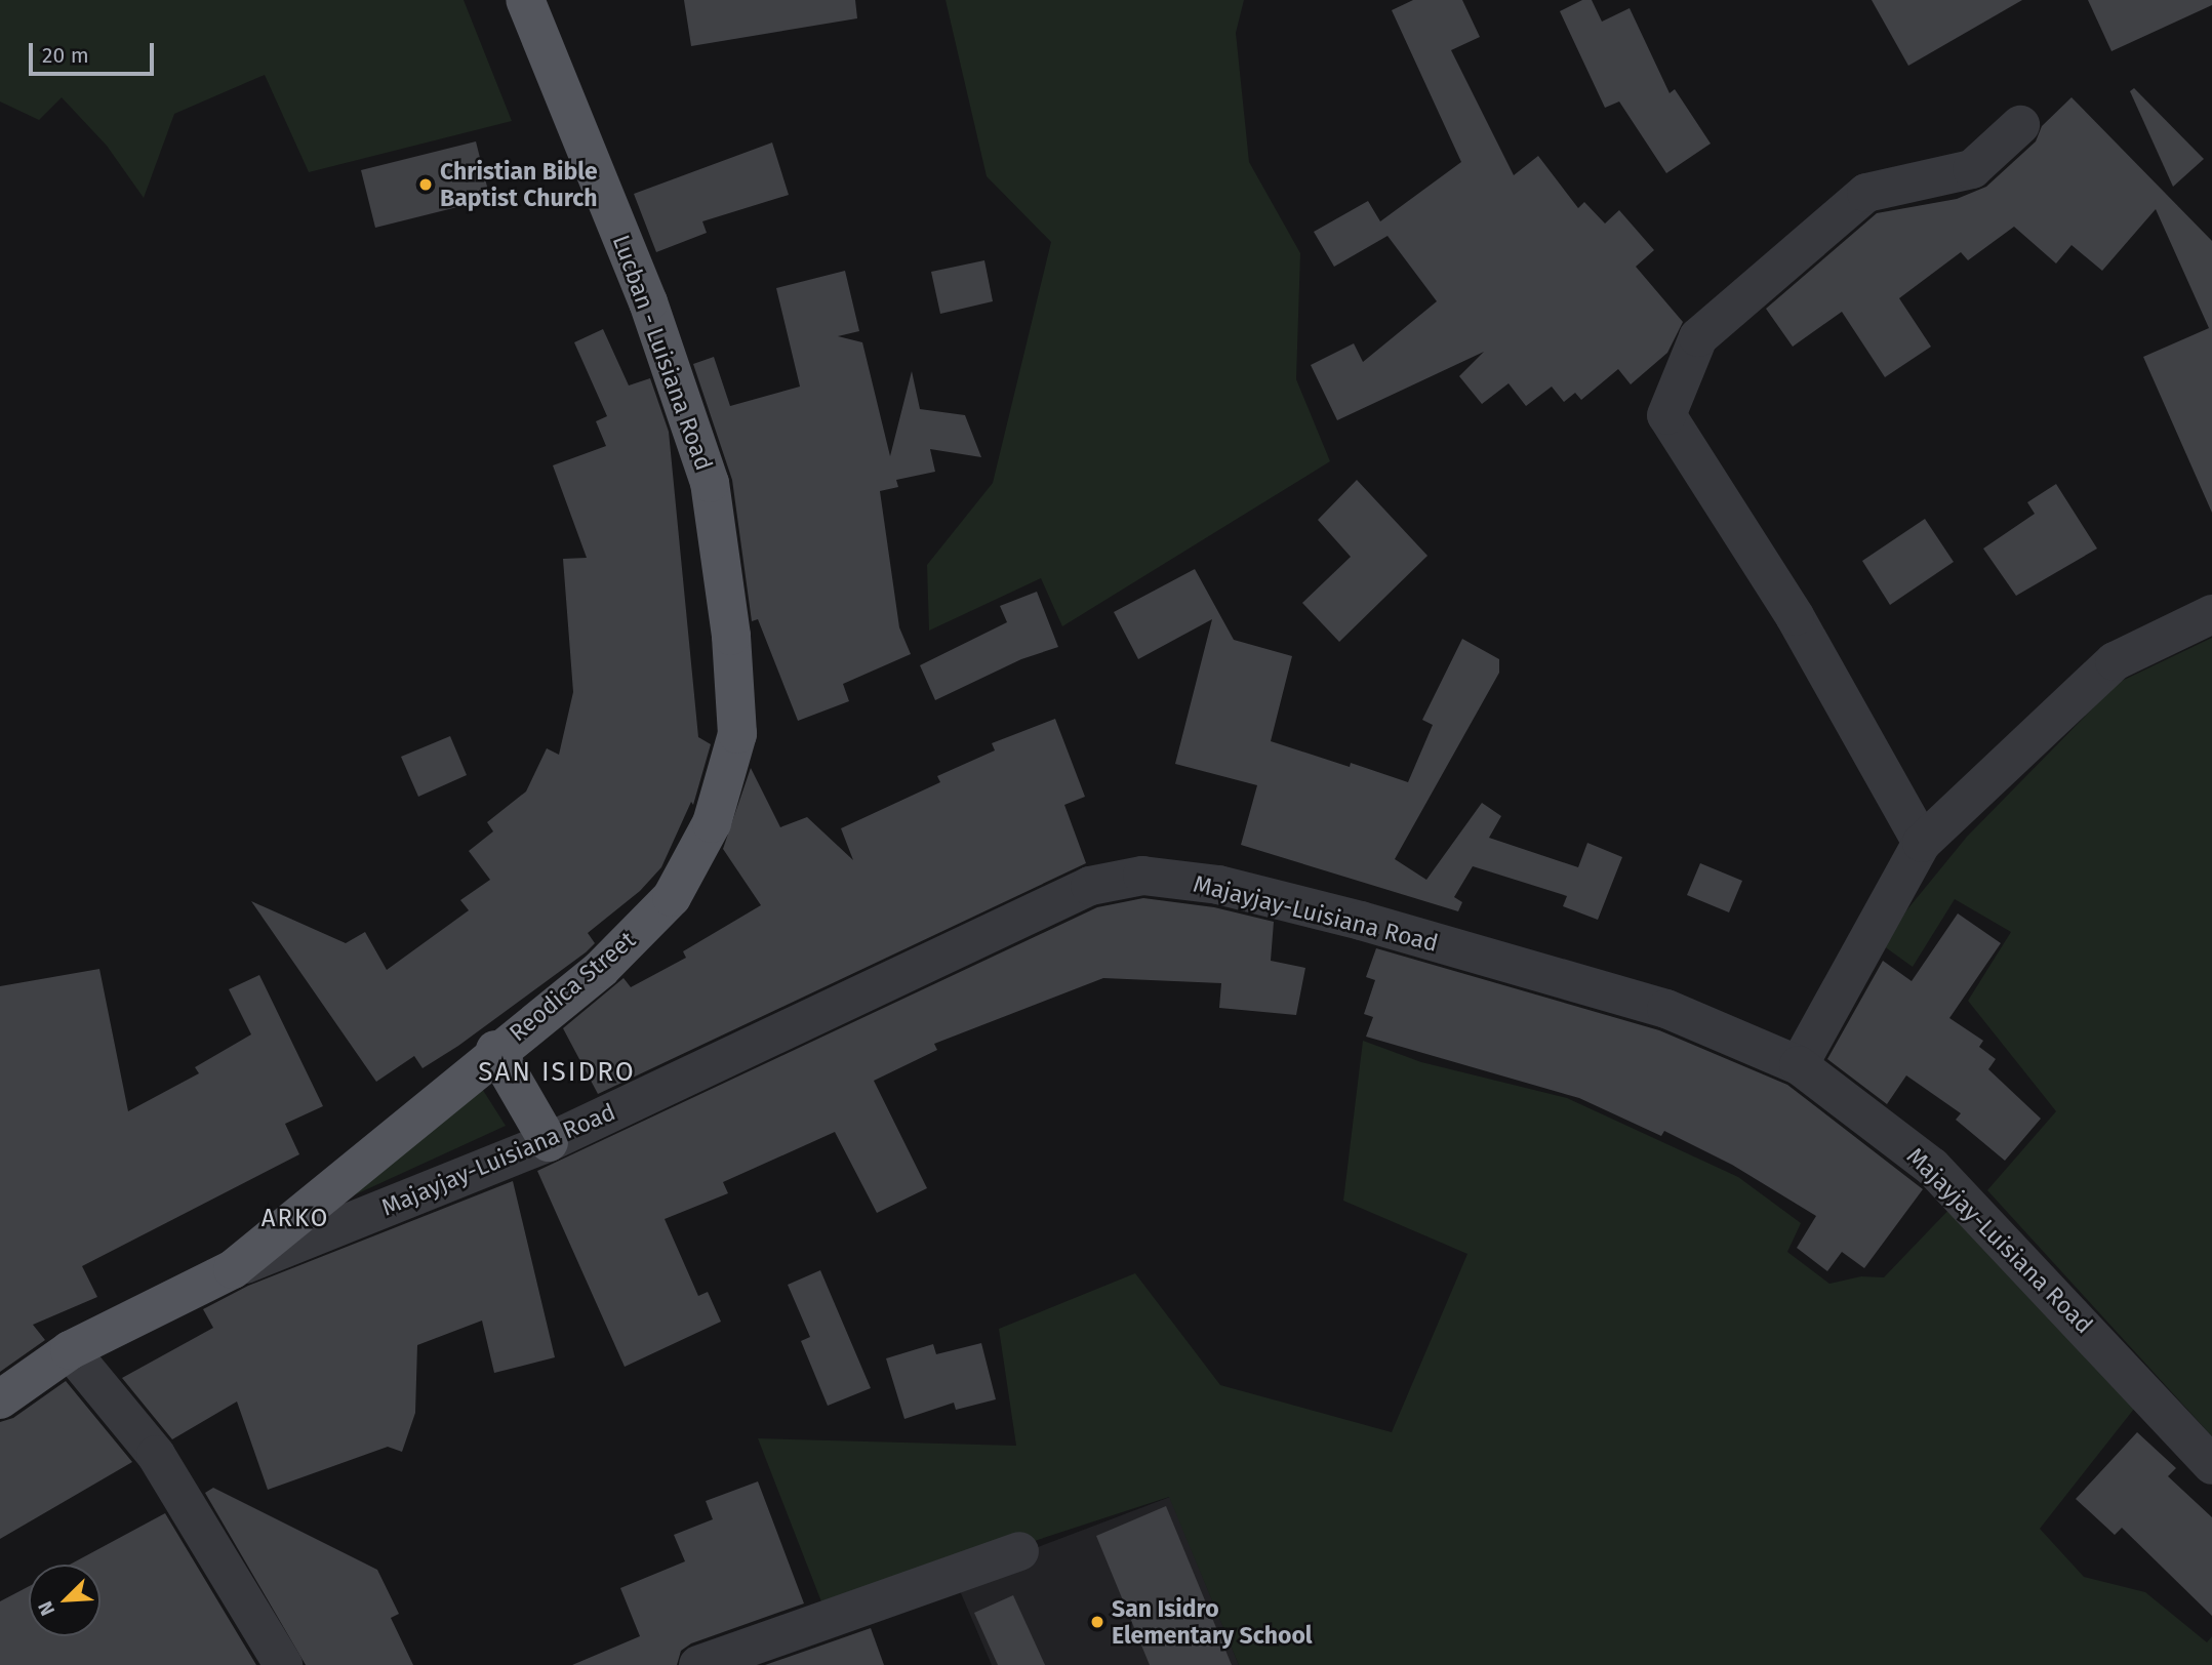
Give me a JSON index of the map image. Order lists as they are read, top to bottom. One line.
{"streets":{"main road":["Lucban - Luisiana Road","Reodica Street"],"street":["Majayjay-Luisiana Road"]},"crossings":[["Lucban - Luisiana Road","Reodica Street"],["Majayjay-Luisiana Road","Reodica Street"]],"districts":["SAN ISIDRO","ARKO"],"places":["Christian Bible Baptist Church","San Isidro Elementary School"],"scale_bar":"20 m","north":"bottom left"}
